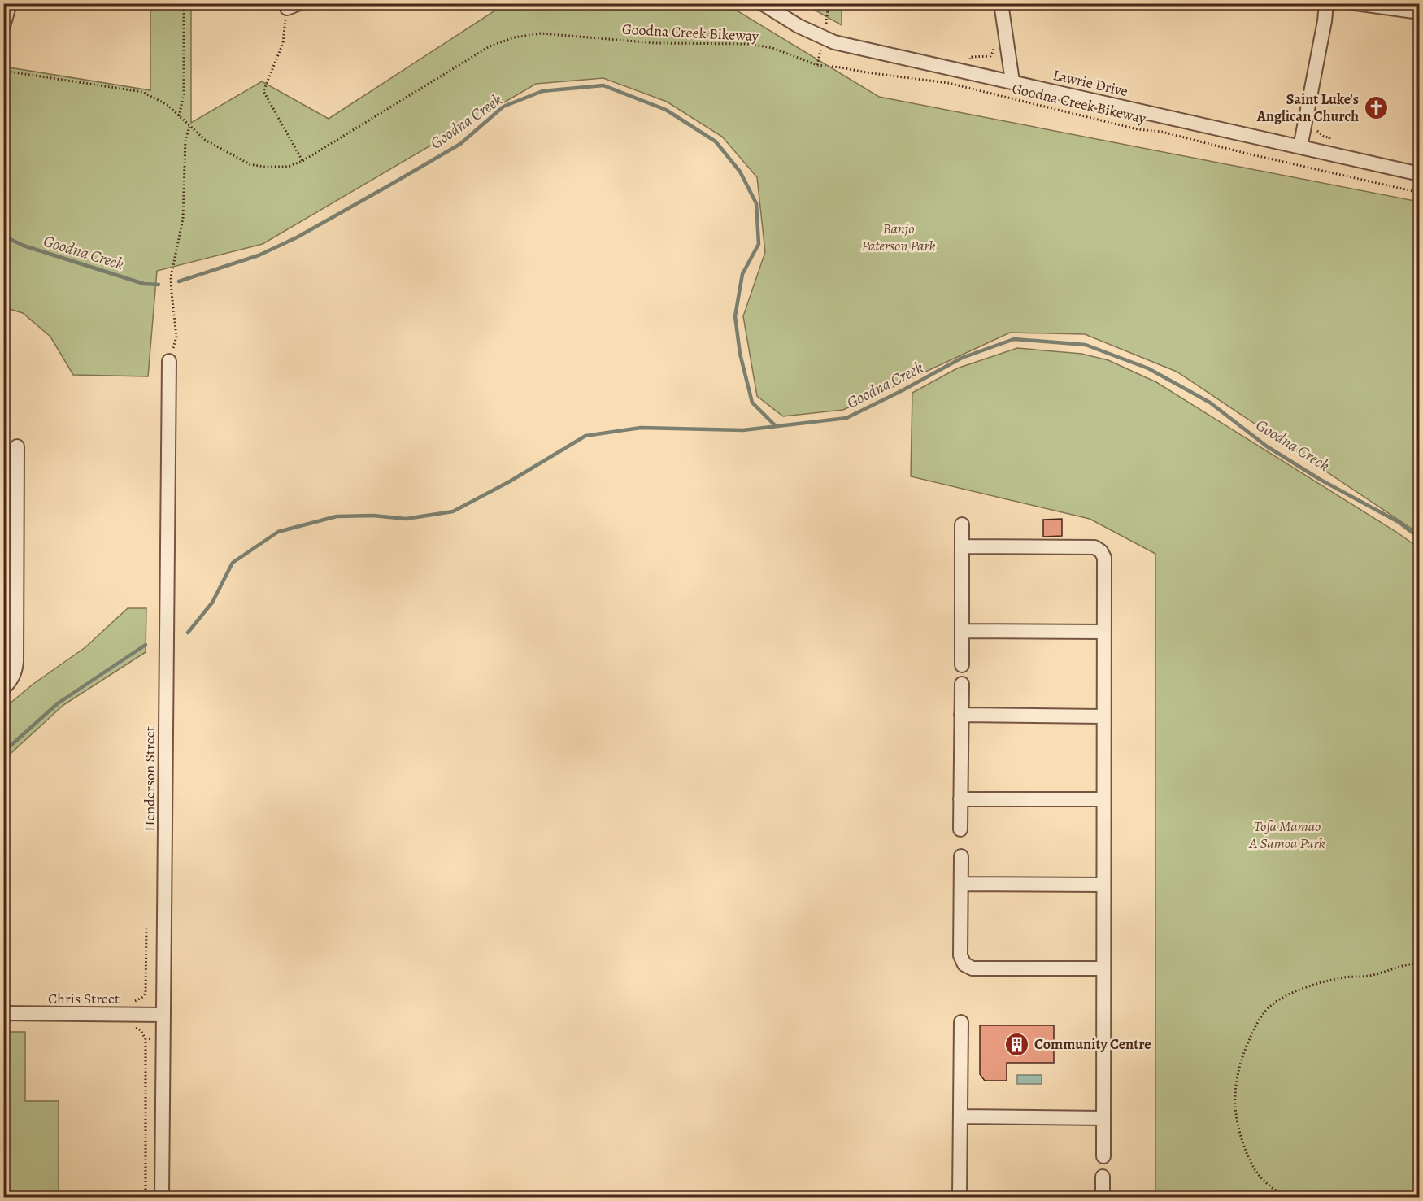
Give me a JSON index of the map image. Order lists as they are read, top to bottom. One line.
{"streets":{"street":["Lawrie Drive","Henderson Street","Chris Street"],"path":["Goodna Creek Bikeway"]},"crossings":[["Henderson Street","Chris Street"]],"water":["Goodna Creek"],"parks":["Banjo Paterson Park","Tofa Mamao A Samoa Park"],"places":{"church":["Saint Luke's Anglican Church"],"building":["Community Centre"]}}
